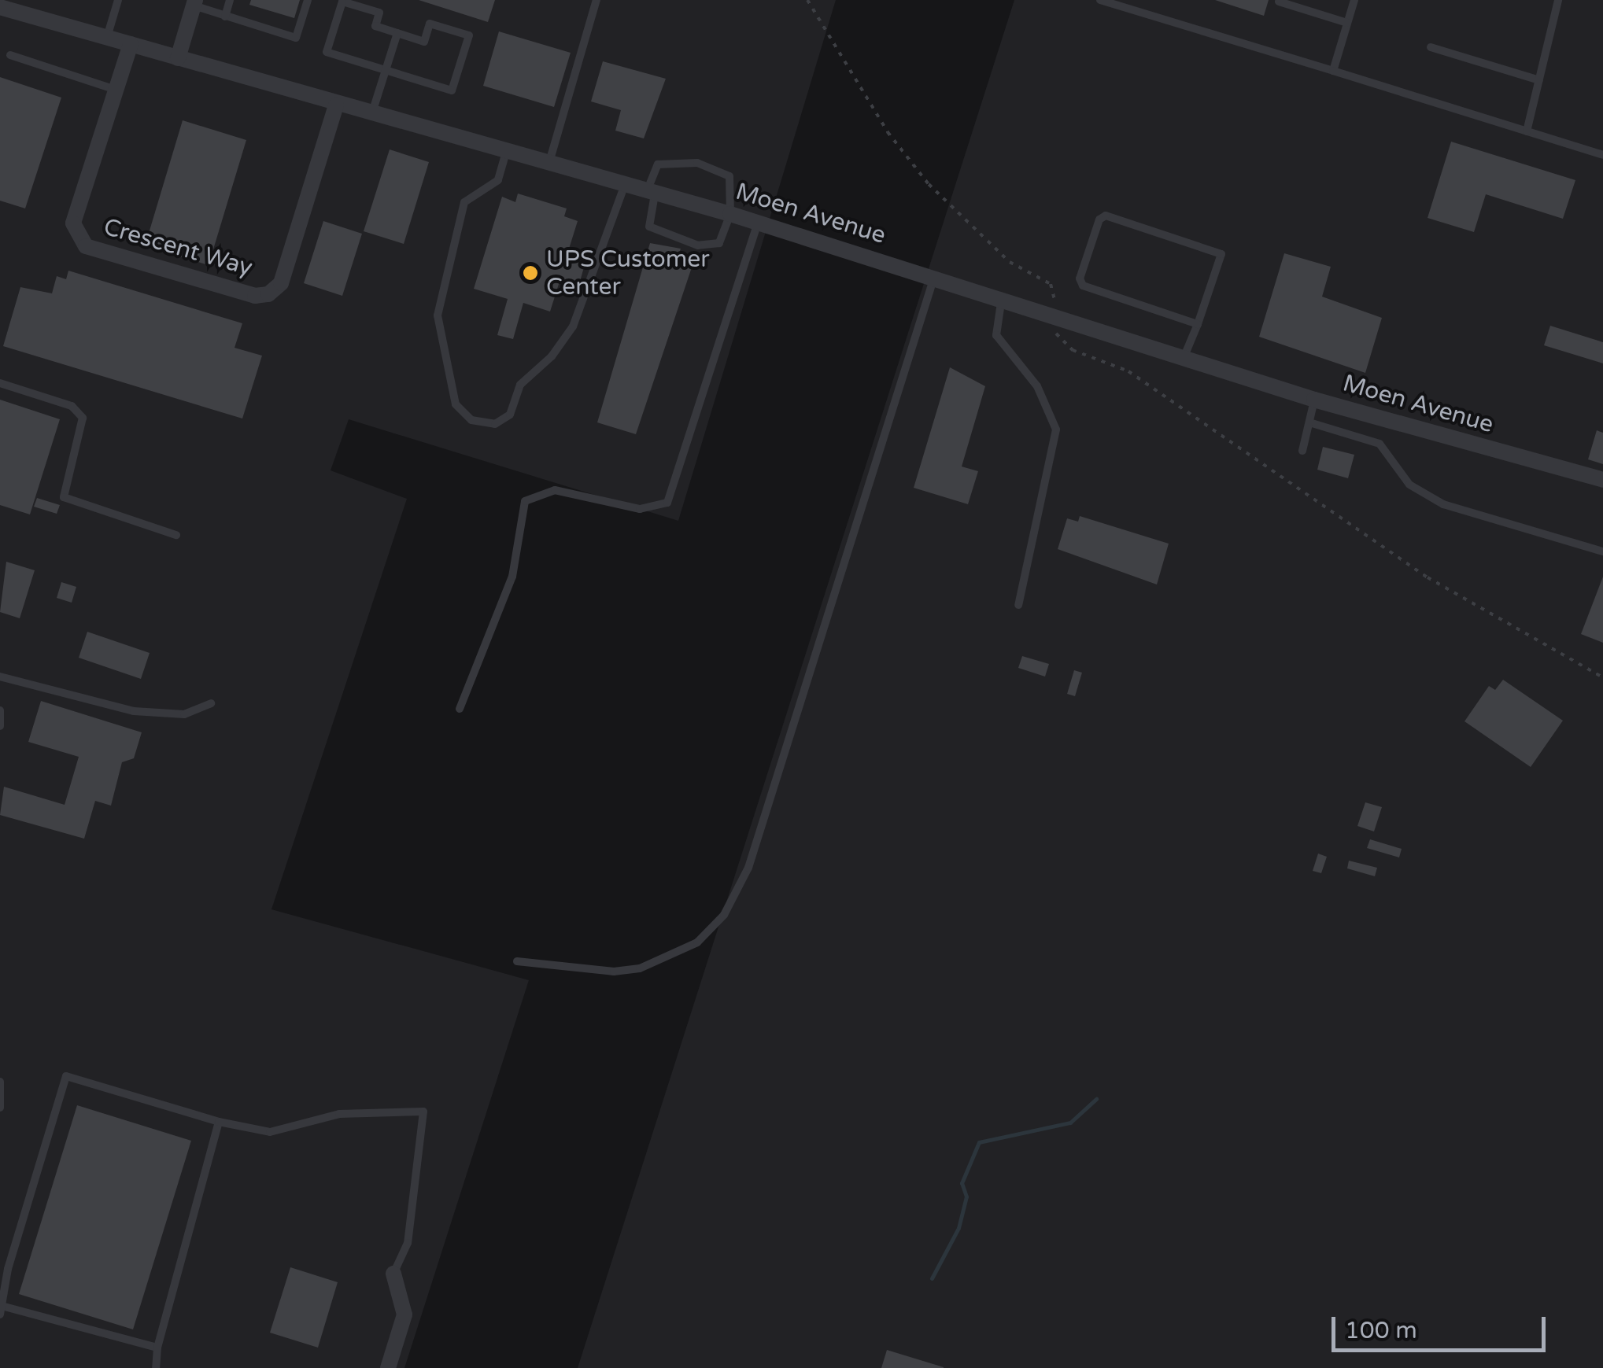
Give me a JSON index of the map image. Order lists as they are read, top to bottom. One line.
{"streets":{"street":["Moen Avenue","Crescent Way"]},"crossings":[["Moen Avenue","Crescent Way"]],"places":["UPS Customer Center"],"scale_bar":"100 m"}
